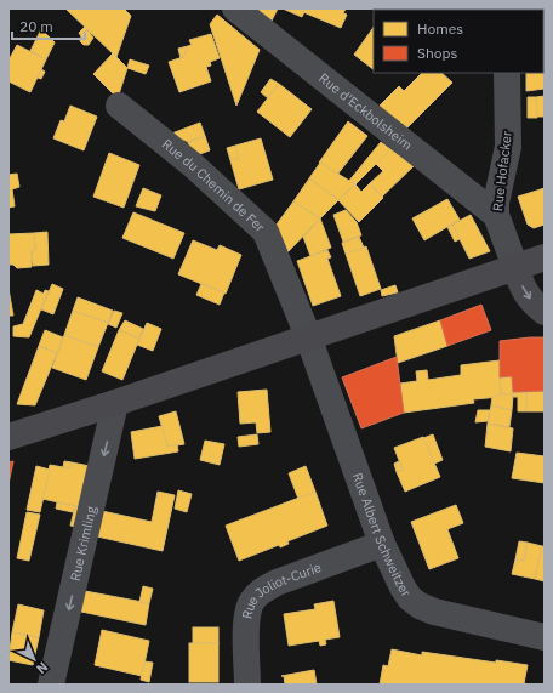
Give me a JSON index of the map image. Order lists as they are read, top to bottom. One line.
{"streets":{"street":["Rue d'Eckbolsheim","Rue Hofacker","Rue du Chemin de Fer","Rue Albert Schweitzer","Rue Krimling","Rue Joliot-Curie"]},"crossings":[["Rue d'Eckbolsheim","Rue Hofacker"],["Rue du Chemin de Fer","Rue Albert Schweitzer"],["Rue Albert Schweitzer","Rue Joliot-Curie"]],"one_way":["Rue Krimling"],"legend":["Homes","Shops"],"scale_bar":"20 m","north":"bottom right"}
